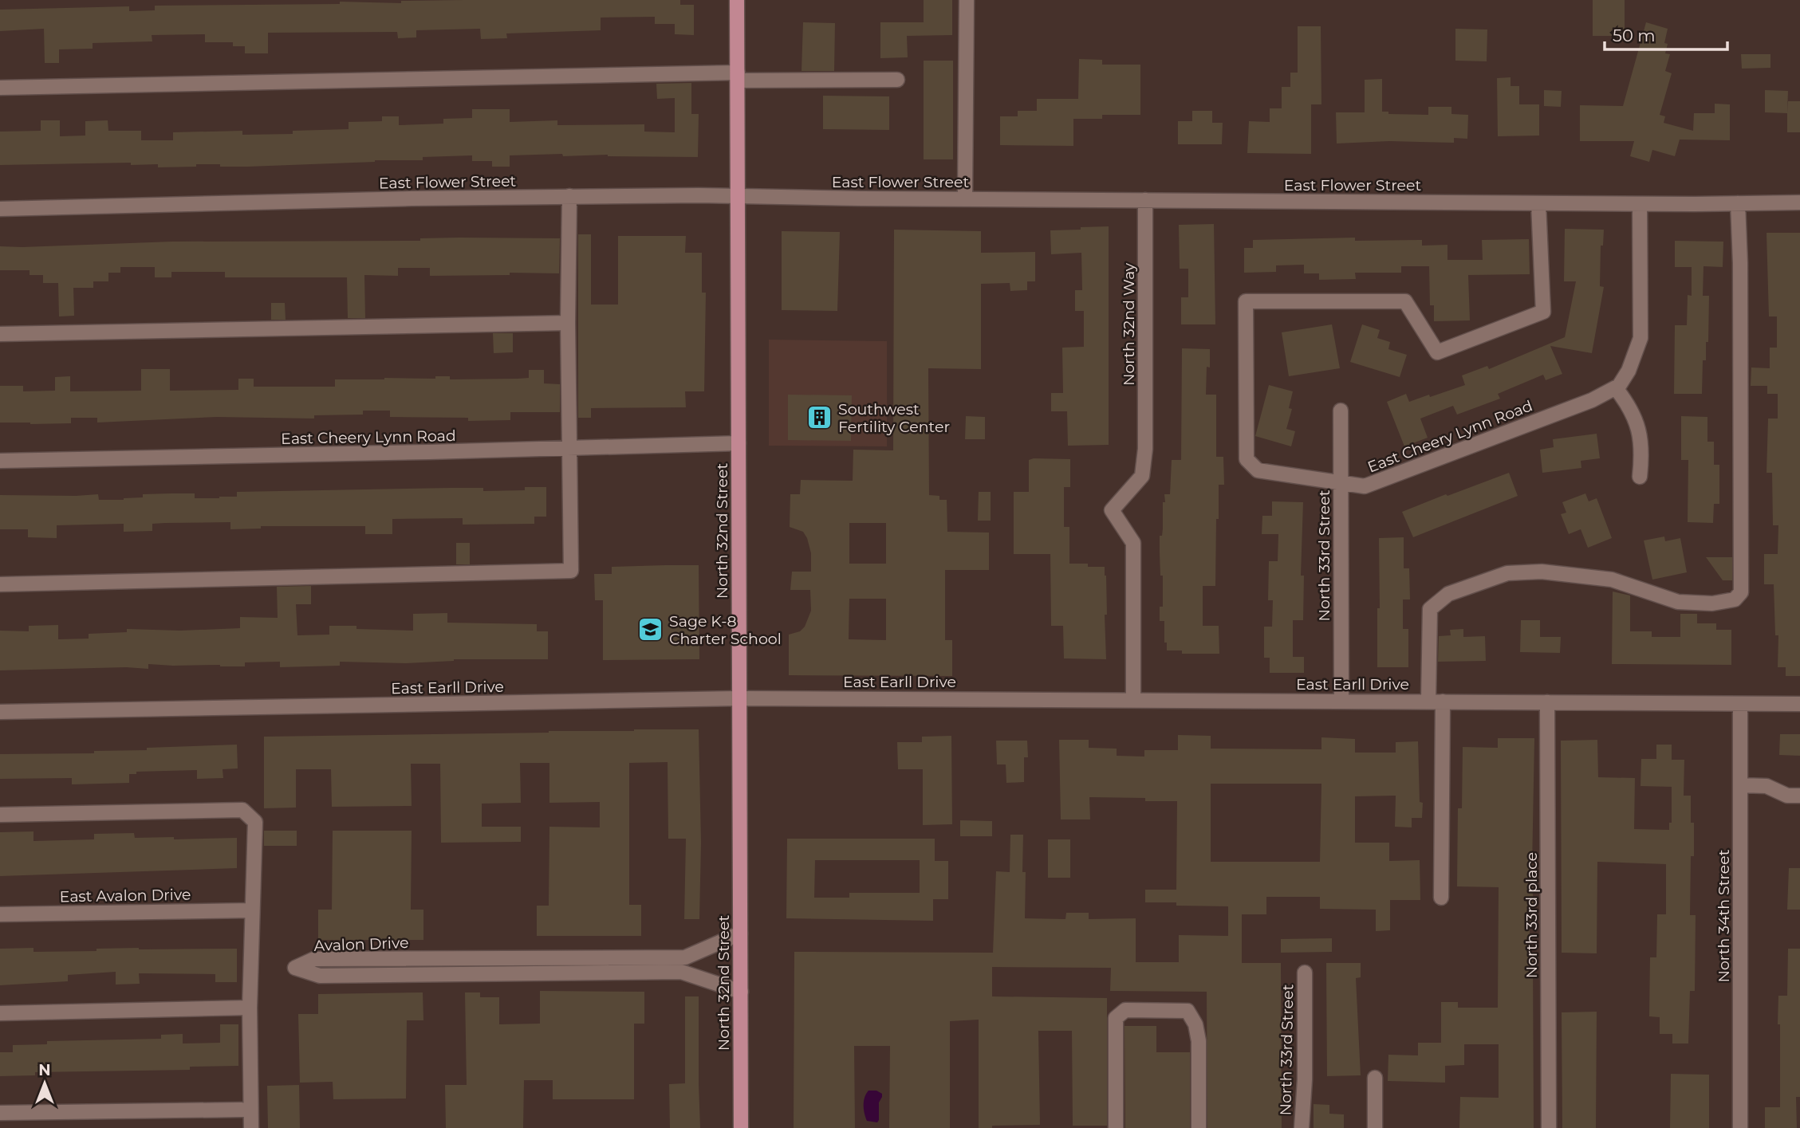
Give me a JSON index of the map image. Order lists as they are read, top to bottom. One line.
{"streets":{"main road":["North 32nd Street"],"street":["East Flower Street","North 32nd Way","East Cheery Lynn Road","North 33rd Street","East Earll Drive","East Avalon Drive","North 33rd place","North 34th Street","Avalon Drive"]},"crossings":[["East Flower Street","North 32nd Way"],["East Flower Street","East Cheery Lynn Road"],["East Flower Street","North 32nd Street"],["North 32nd Way","East Earll Drive"],["East Cheery Lynn Road","North 32nd Street"],["East Cheery Lynn Road","North 33rd Street"],["North 32nd Street","East Earll Drive"],["North 32nd Street","Avalon Drive"],["North 33rd Street","East Earll Drive"],["East Earll Drive","North 33rd place"],["East Earll Drive","North 34th Street"]],"places":{"building":["Southwest Fertility Center"],"school or university":["Sage K-8 Charter School"]},"scale_bar":"50 m","north":"top"}
